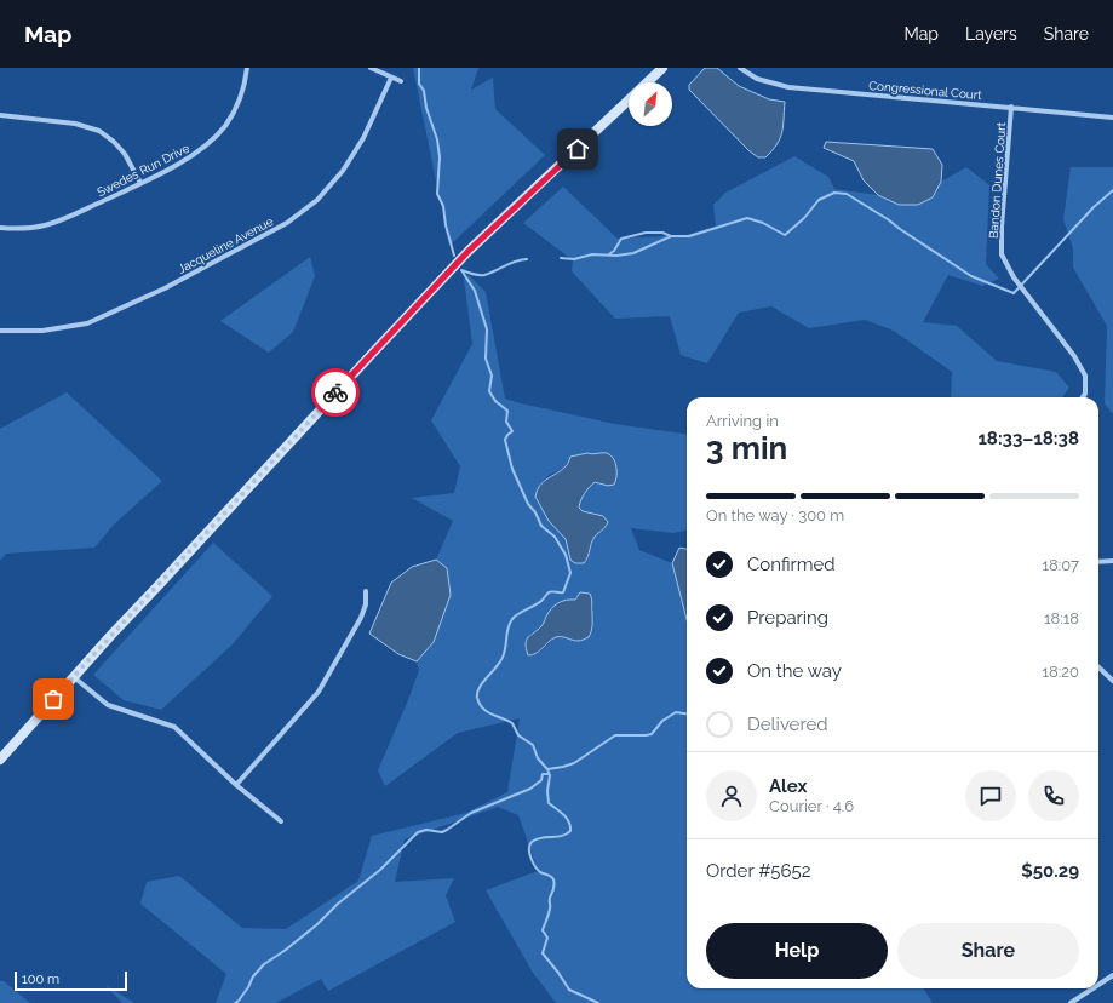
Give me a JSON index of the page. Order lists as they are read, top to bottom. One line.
{"streets":{"street":["Congressional Court","Swedes Run Drive","Bandon Dunes Court","Jacqueline Avenue"]},"crossings":[["Congressional Court","Bandon Dunes Court"]],"scale_bar":"100 m","north":"top right","page":{"header":"Map","nav":["Map","Layers","Share"],"heading":["3 min","Arriving in","18:33–18:38"],"panel":["Alex","Courier · 4.6","Order #5652","$50.29"],"bar":"On the way · 300 m","list":[["Confirmed","18:07"],["Preparing","18:18"],["On the way","18:20"],"Delivered"],"buttons":["Help","Share"],"scale":"100 m"}}
